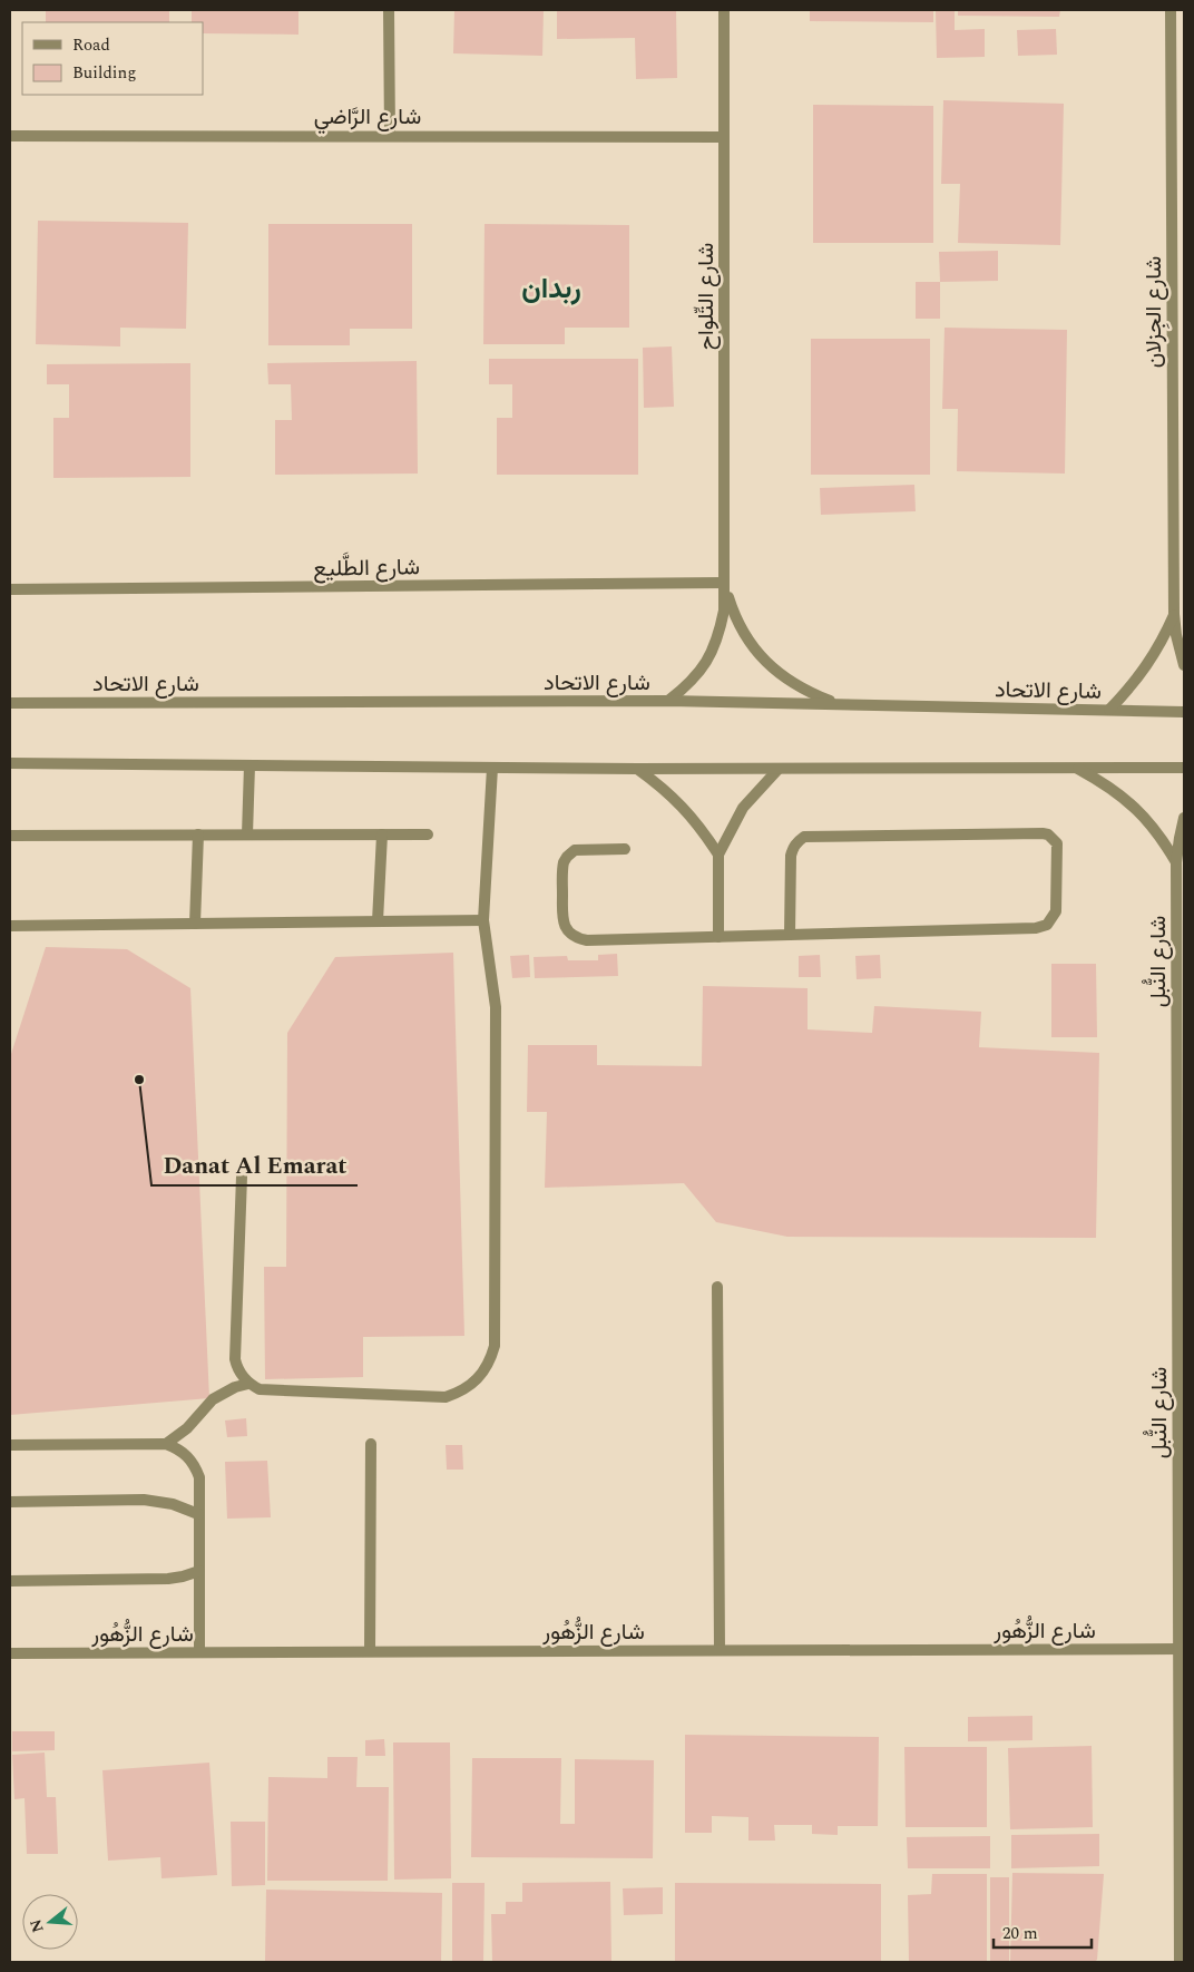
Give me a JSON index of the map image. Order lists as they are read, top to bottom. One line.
{"streets":{"street":["شارع الرَّاضي","شارع التِّلواح","شارع الجِزلان","شارع الطَّليع","شارع الاتحاد","شارع النُّبل","شارع الزُّهُور"]},"crossings":[["شارع الرَّاضي","شارع التِّلواح"],["شارع التِّلواح","شارع الطَّليع"],["شارع التِّلواح","شارع الاتحاد"],["شارع الجِزلان","شارع الاتحاد"],["شارع النُّبل","شارع الزُّهُور"]],"districts":["ربدان"],"places":["Danat Al Emarat"],"legend":["Road","Building"],"scale_bar":"20 m","north":"left"}
